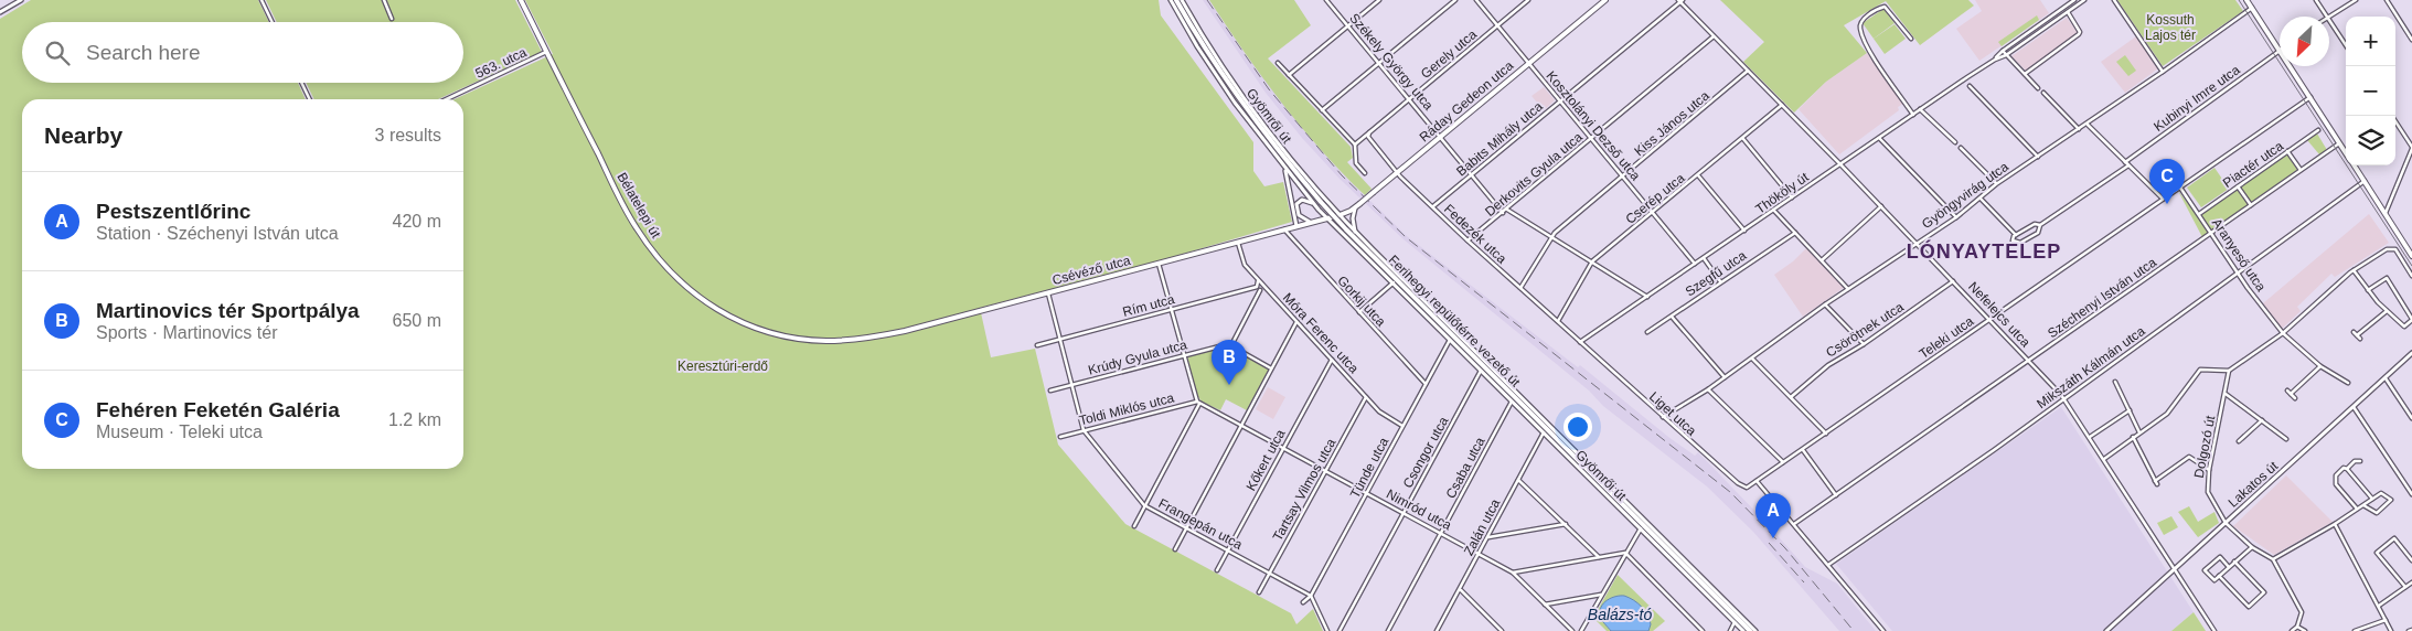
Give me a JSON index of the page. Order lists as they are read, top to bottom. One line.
{"streets":{"main road":["Ráday Gedeon utca","Bélatelepi út","Csévéző utca","Ferihegyi repülőtérre vezető út"],"street":["Gerely utca","Székely György utca","563. utca","Kubinyi Imre utca","Gyömrői út","Kiss János utca","Kosztolányi Dezső utca","Babits Mihály utca","Piactér utca","Derkovits Gyula utca","Thököly út","Gyöngyvirág utca","Cserép utca","Fedezék utca","Aranyeső utca","Szegfű utca","Széchenyi István utca","Gorkij utca","Rím utca","Nefelejcs utca","Csörötnek utca","Móra Ferenc utca","Teleki utca","Krúdy Gyula utca","Mikszáth Kálmán utca","Toldi Miklós utca","Liget utca","Dolgozó út","Csongor utca","Kőkert utca","Tünde utca","Csaba utca","Lakatos út","Tartsay Vilmos utca","Nimród utca","Frangepán utca","Zalán utca"]},"crossings":[["Gerely utca","Székely György utca"],["Gerely utca","Kosztolányi Dezső utca"],["Gerely utca","Fedezék utca"],["Székely György utca","Ráday Gedeon utca"],["Székely György utca","Babits Mihály utca"],["Székely György utca","Derkovits Gyula utca"],["563. utca","Bélatelepi út"],["Ráday Gedeon utca","Gyömrői út"],["Ráday Gedeon utca","Kosztolányi Dezső utca"],["Ráday Gedeon utca","Fedezék utca"],["Ráday Gedeon utca","Csévéző utca"],["Gyömrői út","Csévéző utca"],["Gyömrői út","Ferihegyi repülőtérre vezető út"],["Gyömrői út","Csongor utca"],["Gyömrői út","Tünde utca"],["Gyömrői út","Csaba utca"],["Gyömrői út","Zalán utca"],["Kiss János utca","Kosztolányi Dezső utca"],["Kiss János utca","Fedezék utca"],["Kiss János utca","Nefelejcs utca"],["Kosztolányi Dezső utca","Babits Mihály utca"],["Kosztolányi Dezső utca","Derkovits Gyula utca"],["Kosztolányi Dezső utca","Thököly út"],["Kosztolányi Dezső utca","Cserép utca"],["Babits Mihály utca","Fedezék utca"],["Babits Mihály utca","Nefelejcs utca"],["Piactér utca","Aranyeső utca"],["Derkovits Gyula utca","Fedezék utca"],["Derkovits Gyula utca","Nefelejcs utca"],["Thököly út","Fedezék utca"],["Thököly út","Nefelejcs utca"],["Thököly út","Liget utca"],["Gyöngyvirág utca","Nefelejcs utca"],["Gyöngyvirág utca","Liget utca"],["Cserép utca","Fedezék utca"],["Cserép utca","Nefelejcs utca"],["Bélatelepi út","Csévéző utca"],["Fedezék utca","Liget utca"],["Aranyeső utca","Széchenyi István utca"],["Aranyeső utca","Teleki utca"],["Aranyeső utca","Mikszáth Kálmán utca"],["Csévéző utca","Gorkij utca"],["Csévéző utca","Móra Ferenc utca"],["Csévéző utca","Frangepán utca"],["Széchenyi István utca","Nefelejcs utca"],["Gorkij utca","Tünde utca"],["Rím utca","Frangepán utca"],["Nefelejcs utca","Csörötnek utca"],["Nefelejcs utca","Teleki utca"],["Nefelejcs utca","Mikszáth Kálmán utca"],["Nefelejcs utca","Lakatos út"],["Móra Ferenc utca","Kőkert utca"],["Móra Ferenc utca","Tünde utca"],["Móra Ferenc utca","Tartsay Vilmos utca"],["Teleki utca","Liget utca"],["Krúdy Gyula utca","Frangepán utca"],["Toldi Miklós utca","Nimród utca"],["Toldi Miklós utca","Frangepán utca"],["Dolgozó út","Lakatos út"],["Csongor utca","Nimród utca"],["Kőkert utca","Nimród utca"],["Kőkert utca","Frangepán utca"],["Tünde utca","Nimród utca"],["Tünde utca","Frangepán utca"],["Csaba utca","Nimród utca"],["Tartsay Vilmos utca","Nimród utca"],["Tartsay Vilmos utca","Frangepán utca"],["Nimród utca","Zalán utca"]],"districts":["LÓNYAYTELEP"],"water":["Balázs-tó"],"parks":["Kossuth Lajos tér","Keresztúri-erdő"],"north":"bottom left","page":{"map_buttons":["+","−"],"search":"Search here","heading":["Nearby","3 results"],"pins":["C","B","A"],"list":[{"mark":"A","name":"Pestszentlőrinc","note":"Station · Széchenyi István utca","value":"420 m"},{"mark":"B","name":"Martinovics tér Sportpálya","note":"Sports · Martinovics tér","value":"650 m"},{"mark":"C","name":"Fehéren Feketén Galéria","note":"Museum · Teleki utca","value":"1.2 km"}]}}
